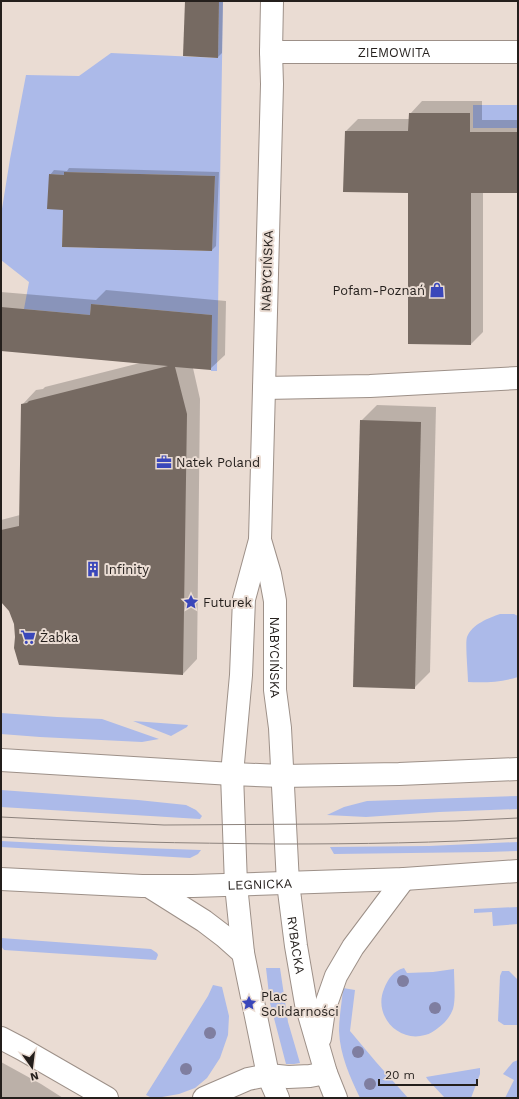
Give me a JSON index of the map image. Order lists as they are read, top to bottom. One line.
{"streets":{"street":["ZIEMOWITA","NABYCIŃSKA","LEGNICKA","RYBACKA"]},"crossings":[["ZIEMOWITA","NABYCIŃSKA"],["NABYCIŃSKA","LEGNICKA"],["NABYCIŃSKA","RYBACKA"],["LEGNICKA","RYBACKA"]],"places":{"shop":["Pofam-Poznań"],"office":["Natek Poland"],"building":["Infinity"],"place":["Futurek","Plac Solidarności"],"supermarket":["Żabka"]},"scale_bar":"20 m","north":"bottom"}
